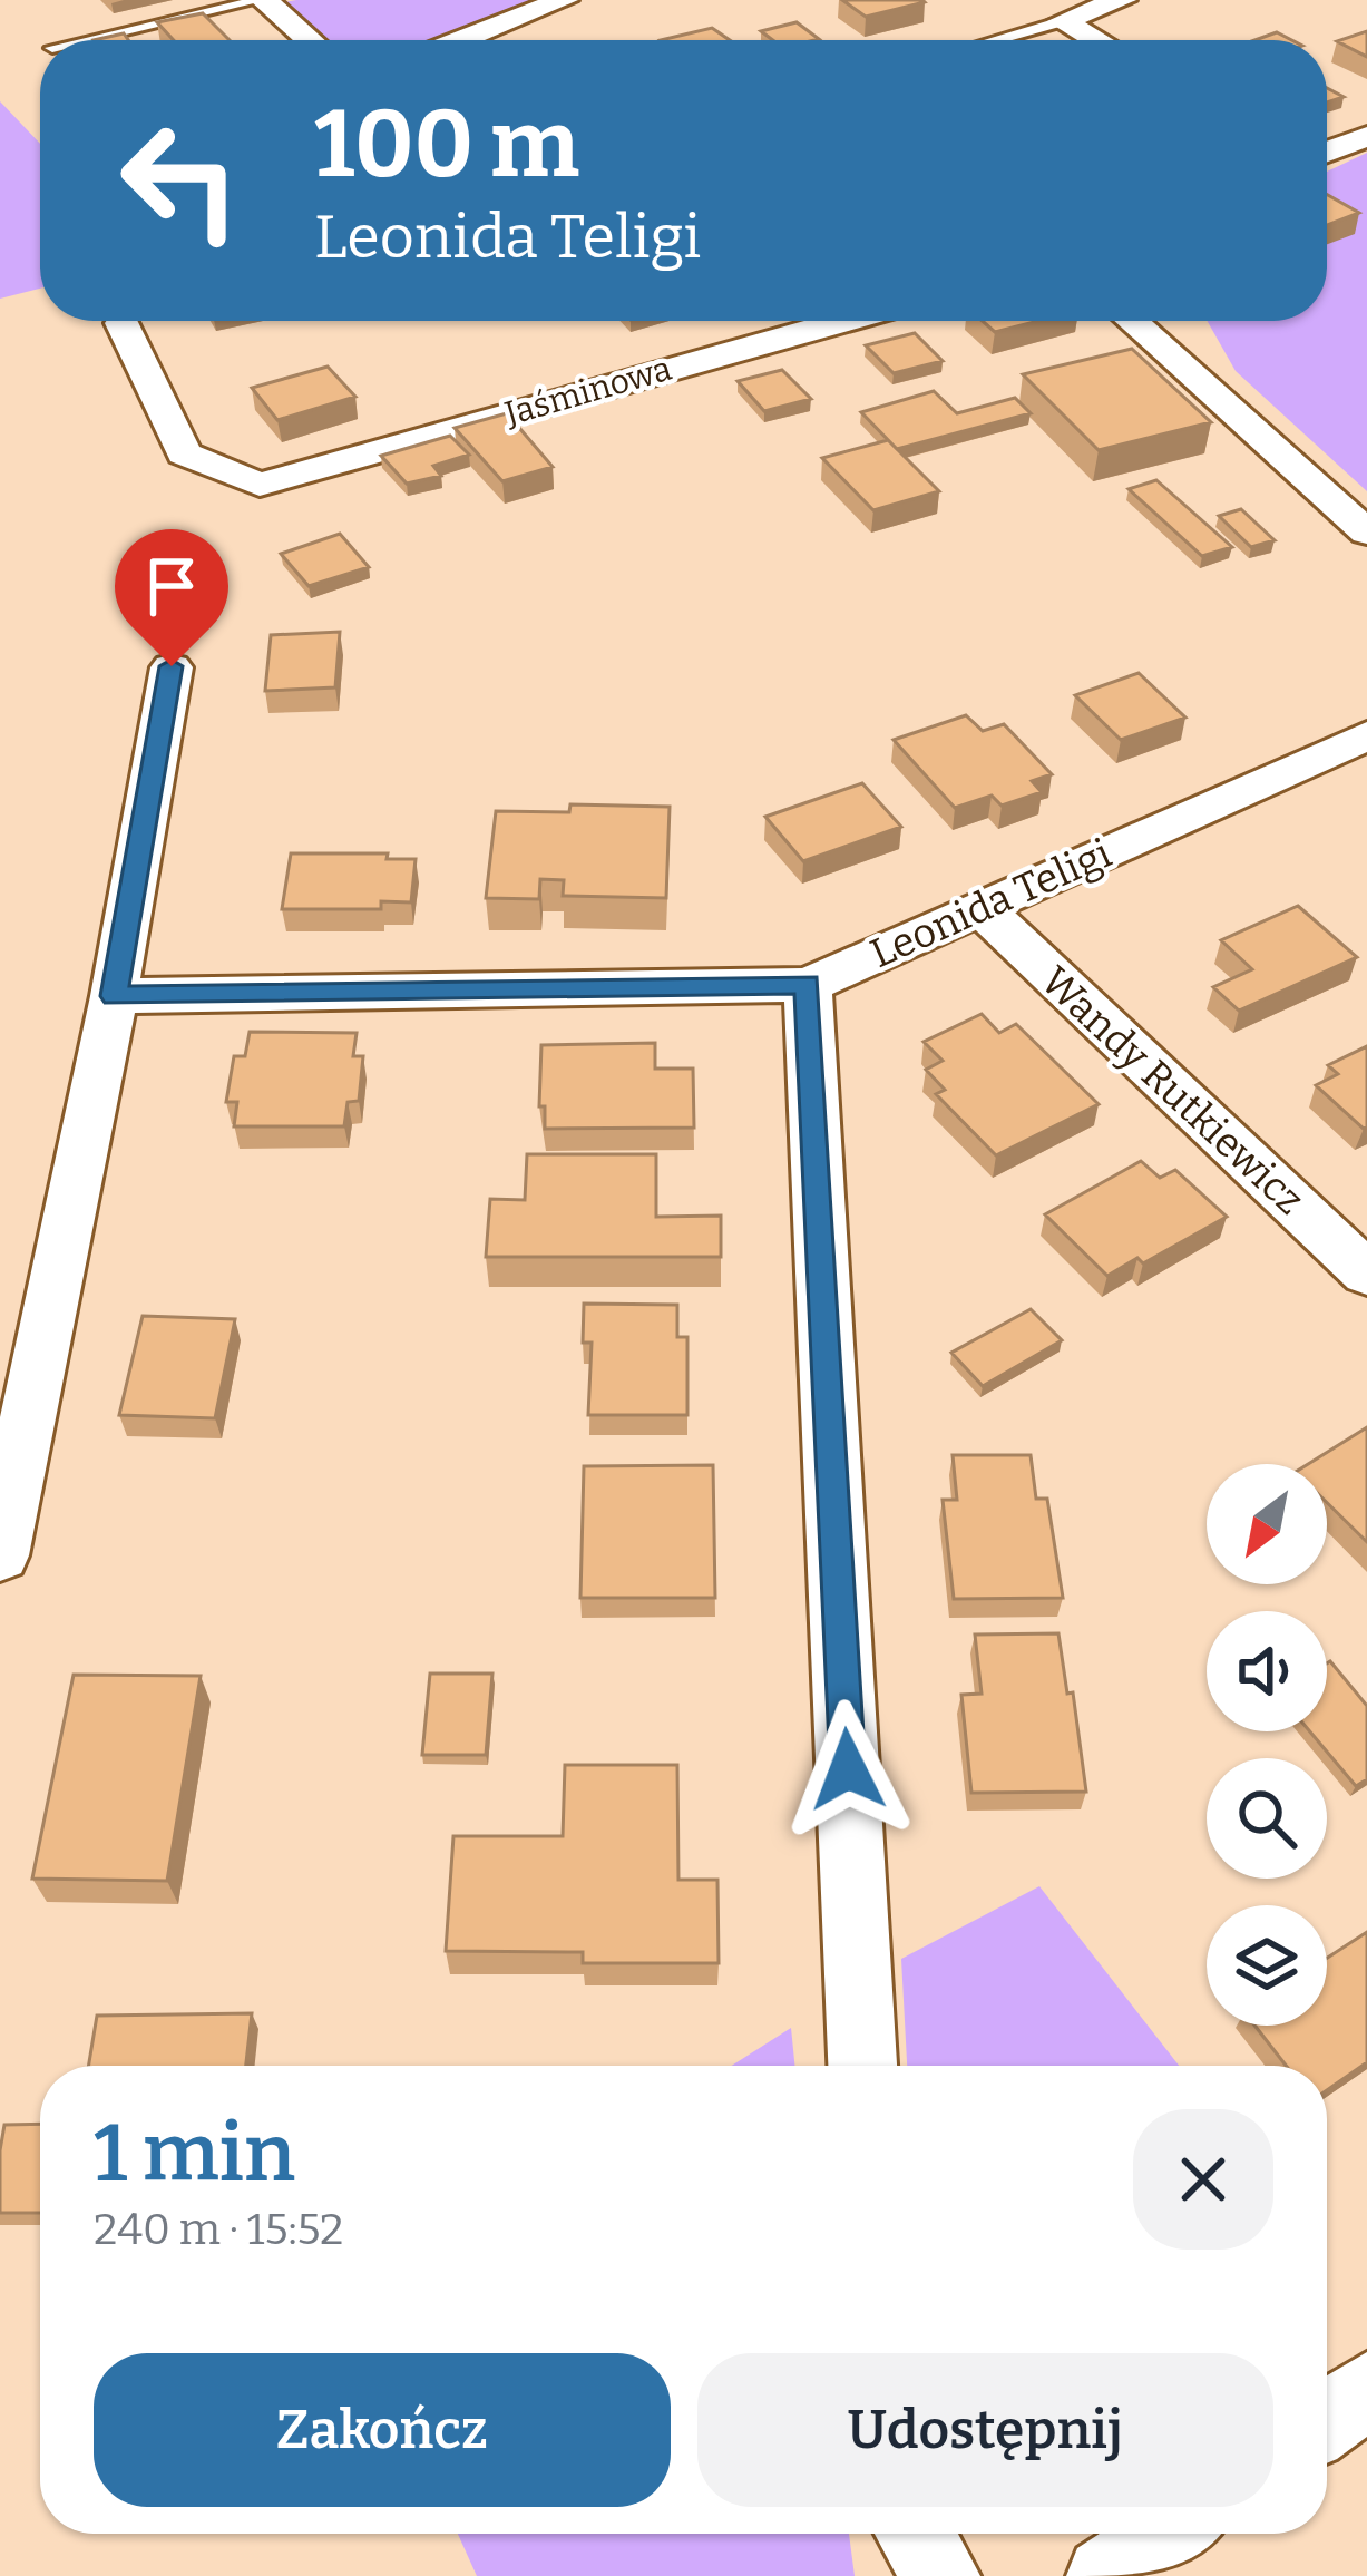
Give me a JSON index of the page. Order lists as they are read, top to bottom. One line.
{"streets":{"street":["Jaśminowa","Leonida Teligi","Wandy Rutkiewicz"]},"crossings":[["Leonida Teligi","Wandy Rutkiewicz"]],"north":"bottom left","page":{"turn":["100 m","Leonida Teligi"],"heading":["1 min","240 m · 15:52"],"buttons":["Zakończ","Udostępnij"]}}
